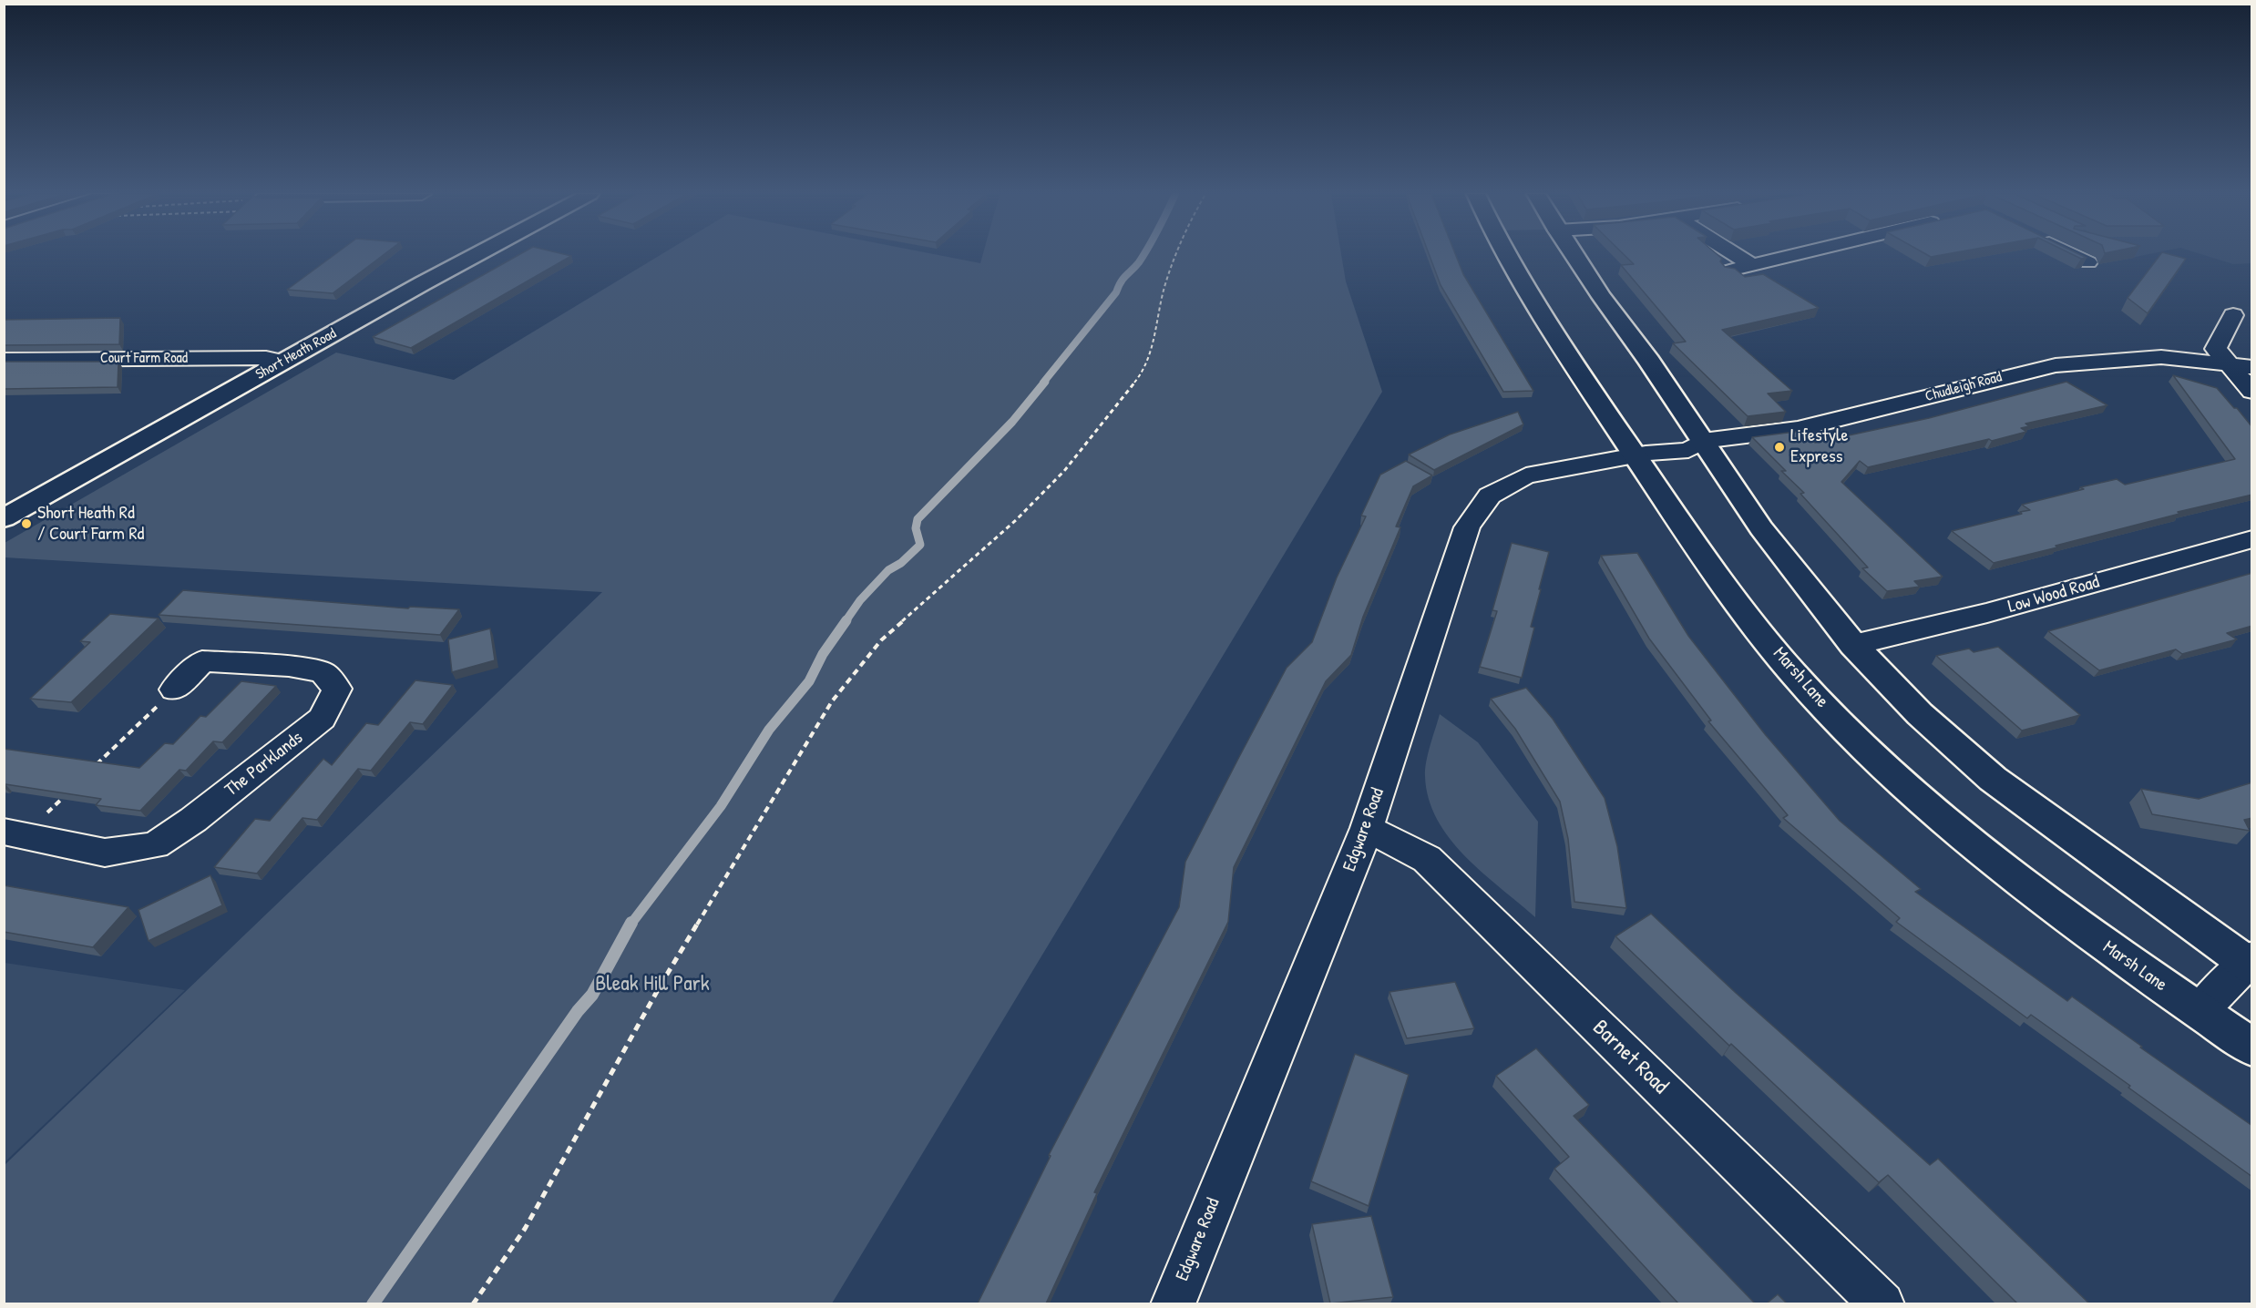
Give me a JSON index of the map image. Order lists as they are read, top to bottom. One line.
{"streets":{"main road":["Short Heath Road","Marsh Lane"],"street":["Court Farm Road","Chudleigh Road","Low Wood Road","The Parklands","Edgware Road","Barnet Road"]},"crossings":[["Short Heath Road","Court Farm Road"],["Chudleigh Road","Marsh Lane"],["Chudleigh Road","Edgware Road"],["Marsh Lane","Edgware Road"],["Edgware Road","Barnet Road"]],"parks":["Bleak Hill Park"],"places":["Lifestyle Express","Short Heath Rd / Court Farm Rd"]}
